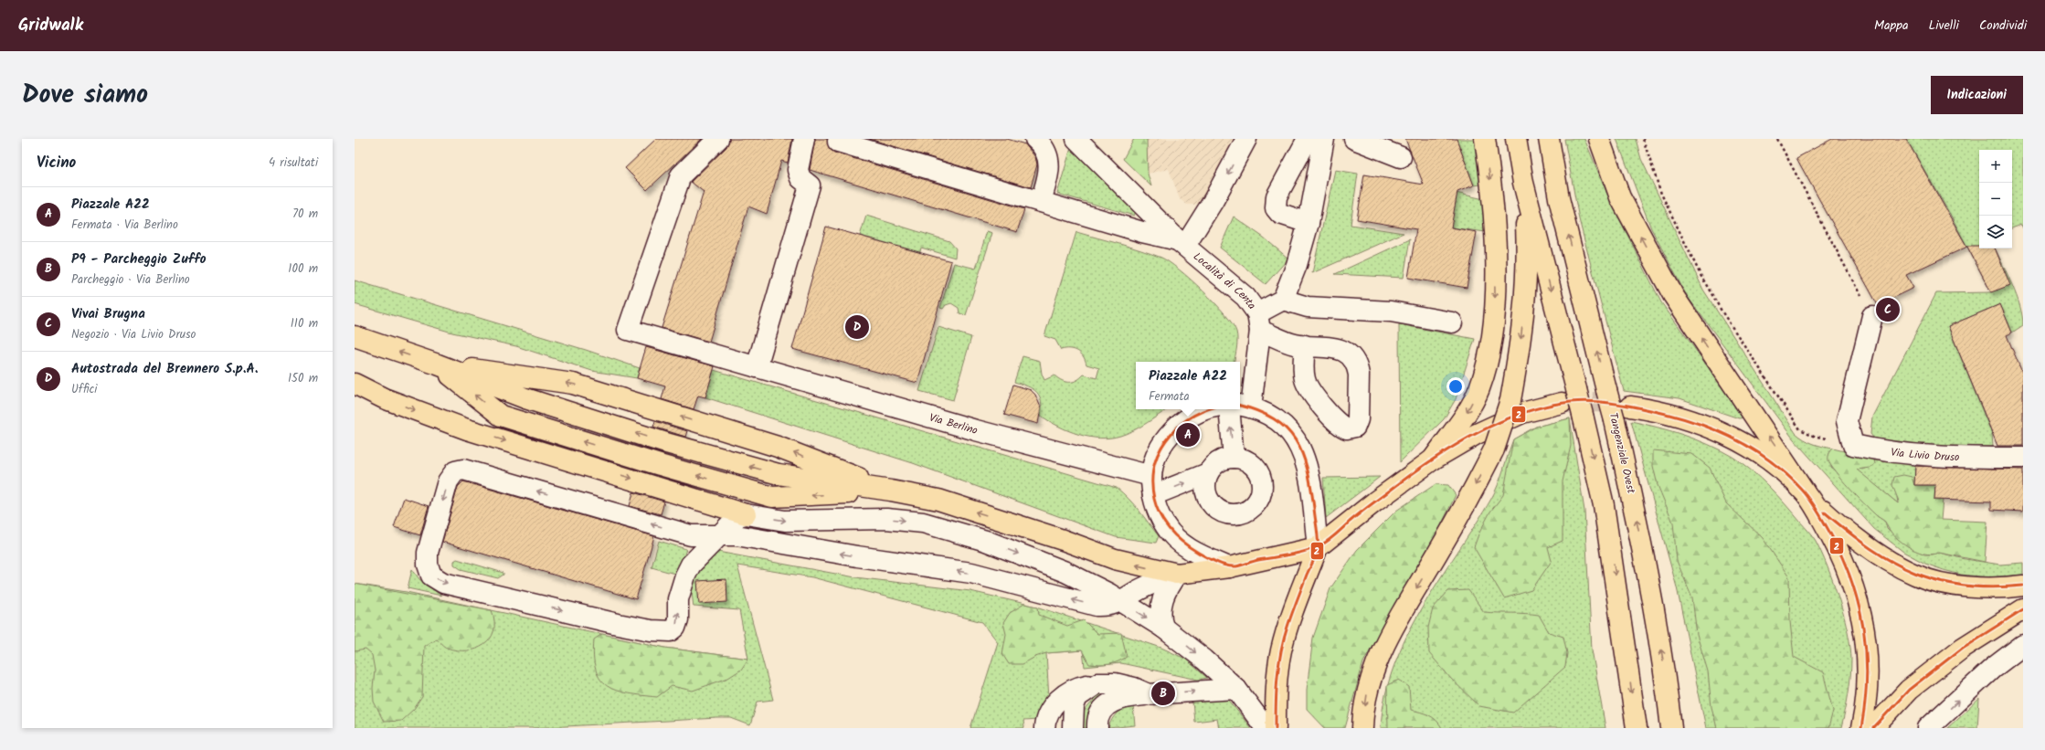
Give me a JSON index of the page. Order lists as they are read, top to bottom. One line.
{"streets":{"main road":["Tangenziale Ovest"],"street":["Località di Centa","Via Berlino","Via Livio Druso"]},"lines":["transit line 2"],"page":{"header":"Gridwalk","nav":["Mappa","Livelli","Condividi"],"title":"Dove siamo","buttons":"Indicazioni","heading":["Vicino","4 risultati"],"map_buttons":["+","−"],"list":[{"mark":"A","name":"Piazzale A22","note":"Fermata · Via Berlino","value":"70 m"},{"mark":"B","name":"P9 - Parcheggio Zuffo","note":"Parcheggio · Via Berlino","value":"100 m"},{"mark":"C","name":"Vivai Brugna","note":"Negozio · Via Livio Druso","value":"110 m"},{"mark":"D","name":"Autostrada del Brennero S.p.A.","note":"Uffici","value":"150 m"}],"pins":["C","D","A","B"],"popup":["Piazzale A22","Fermata"]}}
